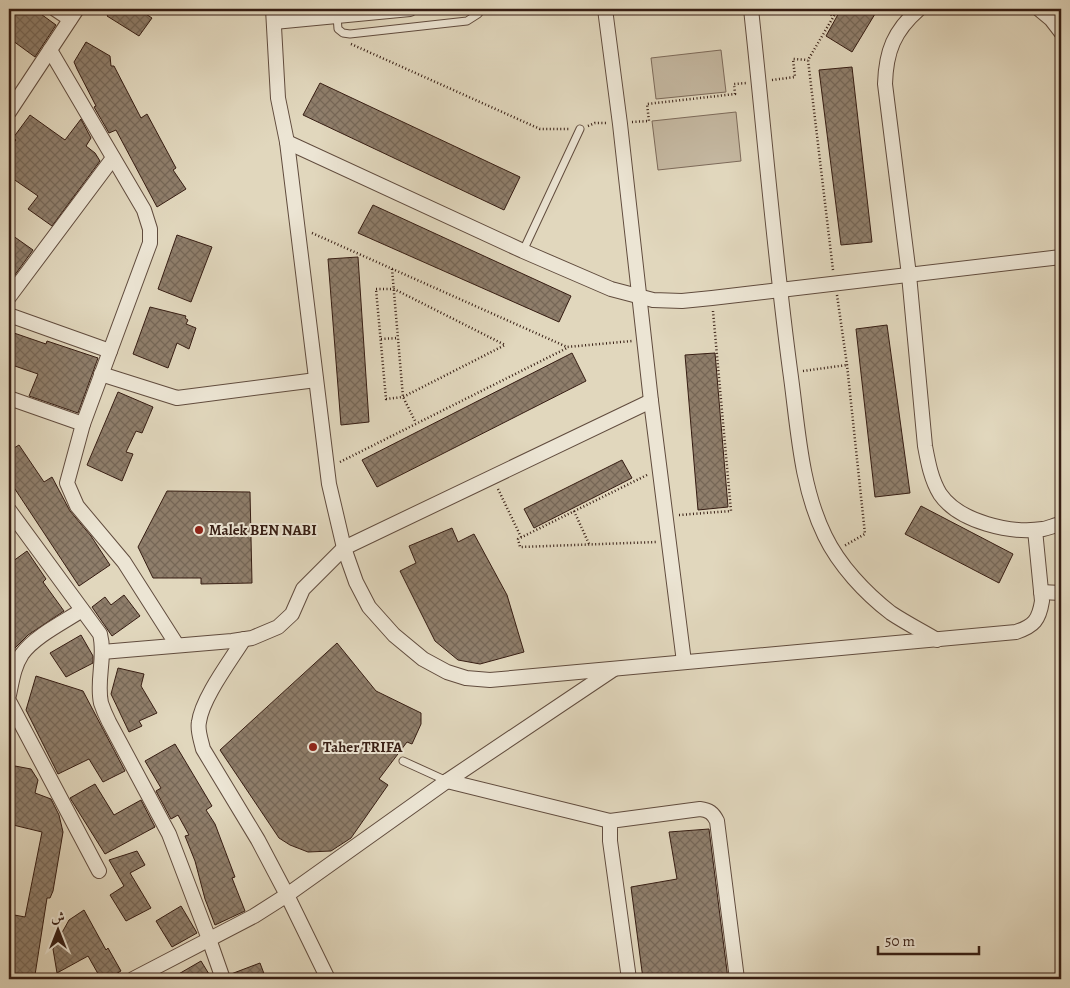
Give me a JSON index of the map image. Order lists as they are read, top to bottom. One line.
{"places":["Malek BEN NABI","Taher TRIFA"],"scale_bar":"50 m","north":"top"}
